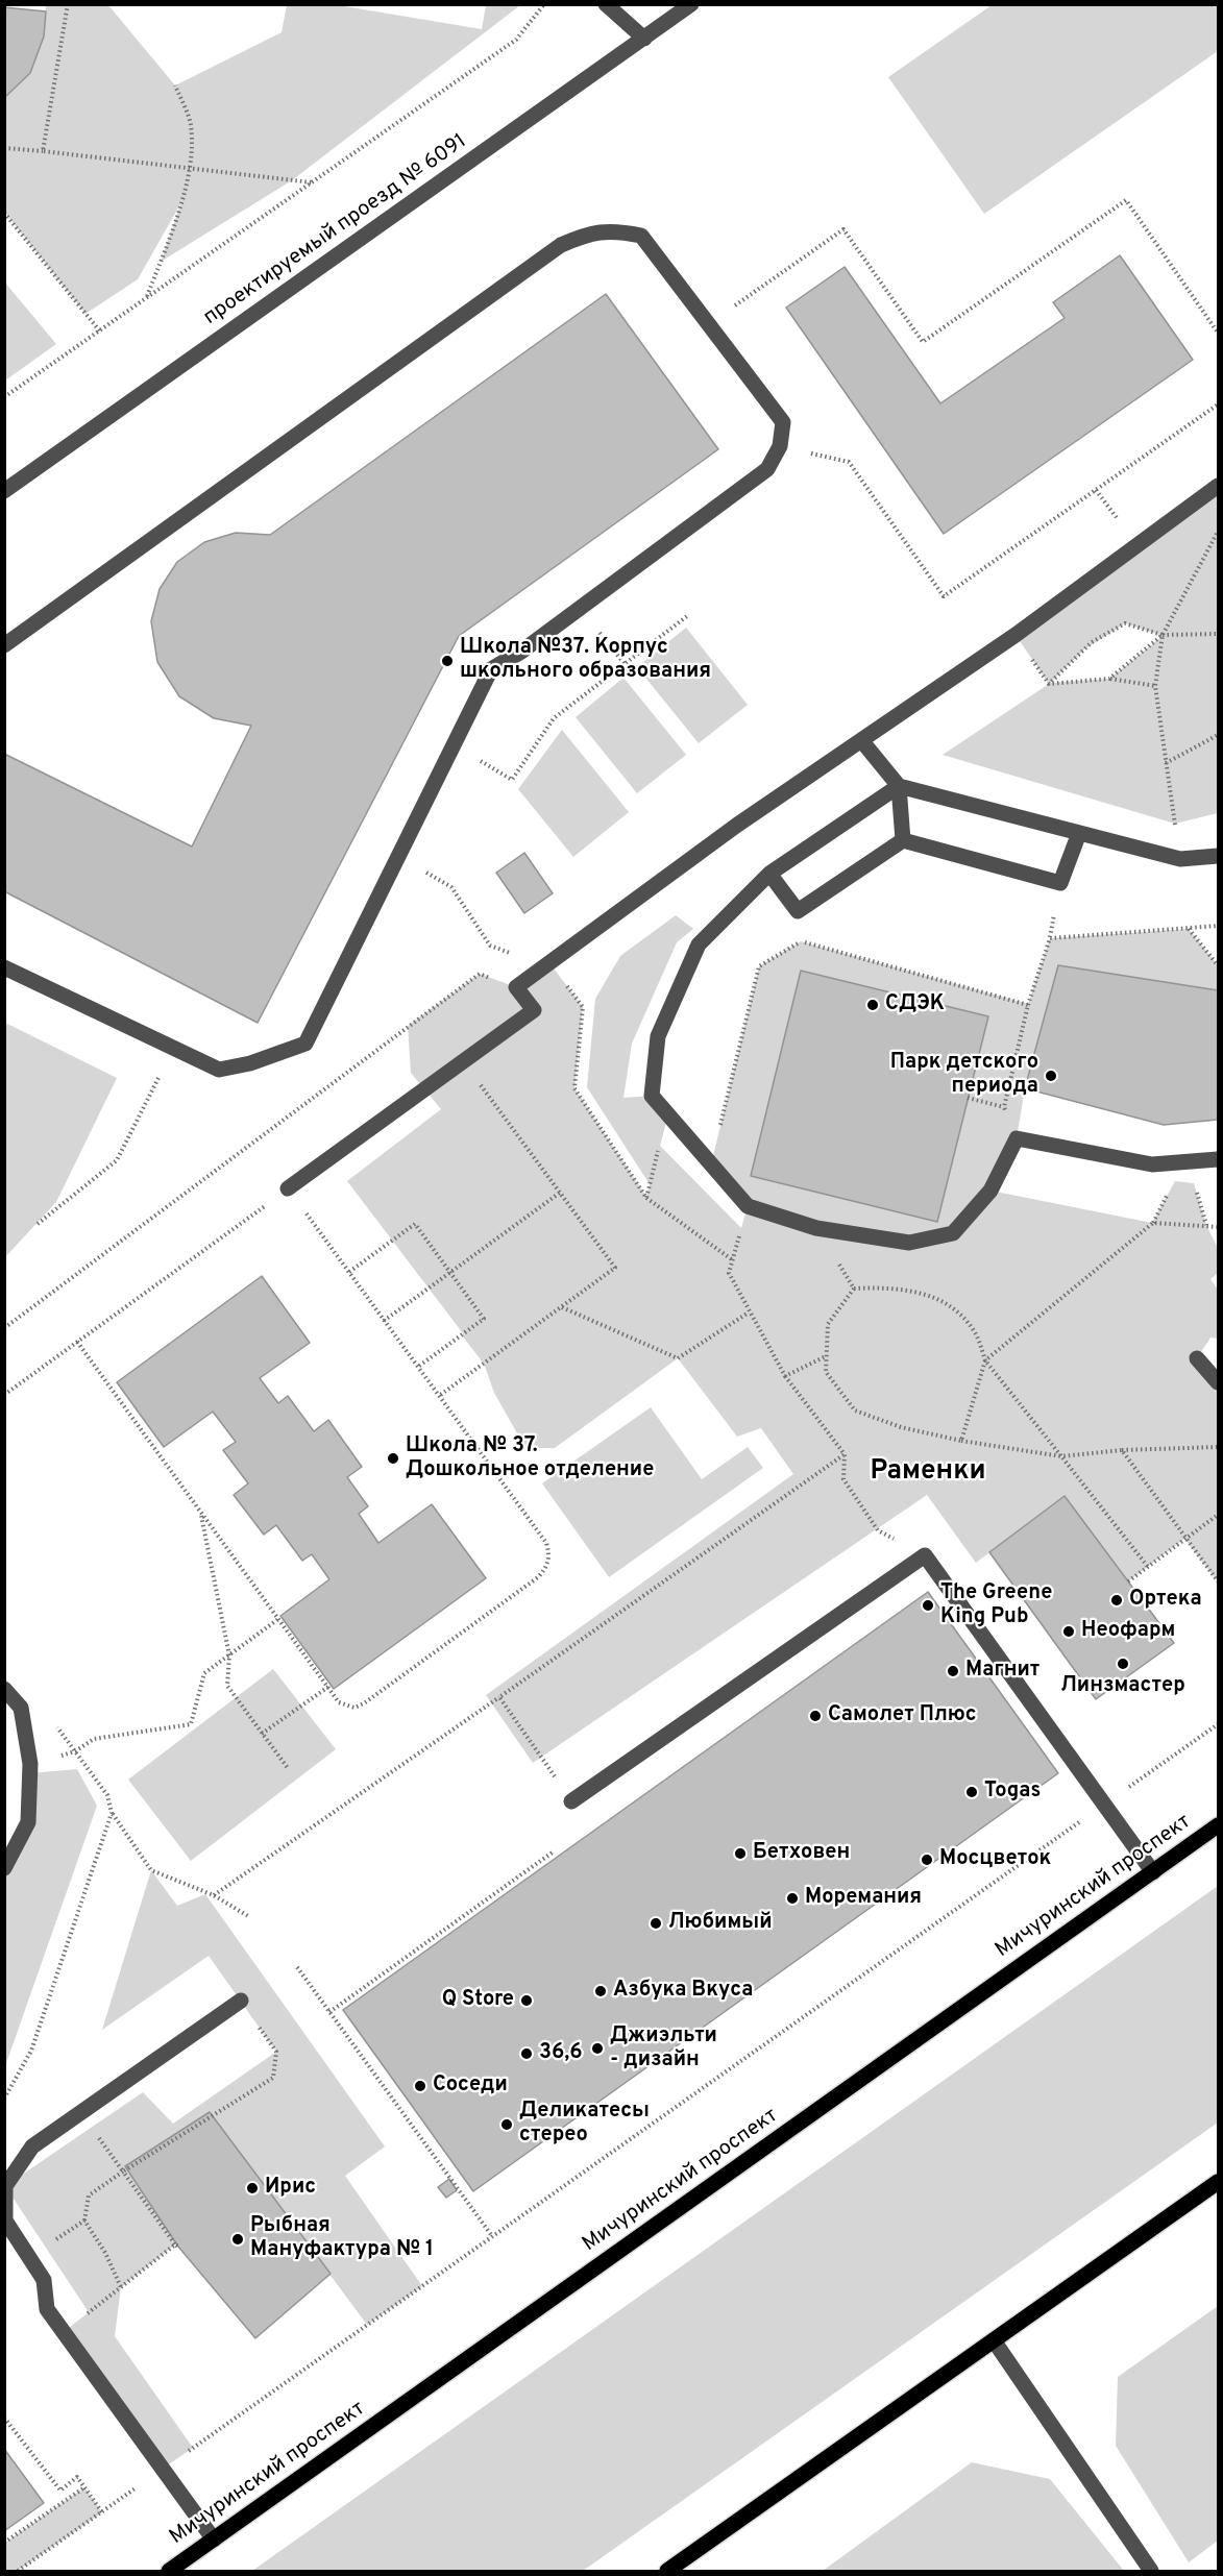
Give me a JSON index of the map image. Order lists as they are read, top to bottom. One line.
{"streets":{"main road":["Мичуринский проспект"],"street":["проектируемый проезд № 6091"]},"districts":["Раменки"],"places":["Школа №37. Корпус школьного образования","СДЭК","Парк детского периода","Школа № 37. Дошкольное отделение","Ортека","The Greene King Pub","Неофарм","Линзмастер","Магнит","Самолет Плюс","Togas","Бетховен","Мосцветок","Моремания","Любимый","Азбука Вкуса","Q Store","Джиэльти - дизайн","36,6","Соседи","Деликатесы стерео","Ирис","Рыбная Мануфактура № 1"]}
